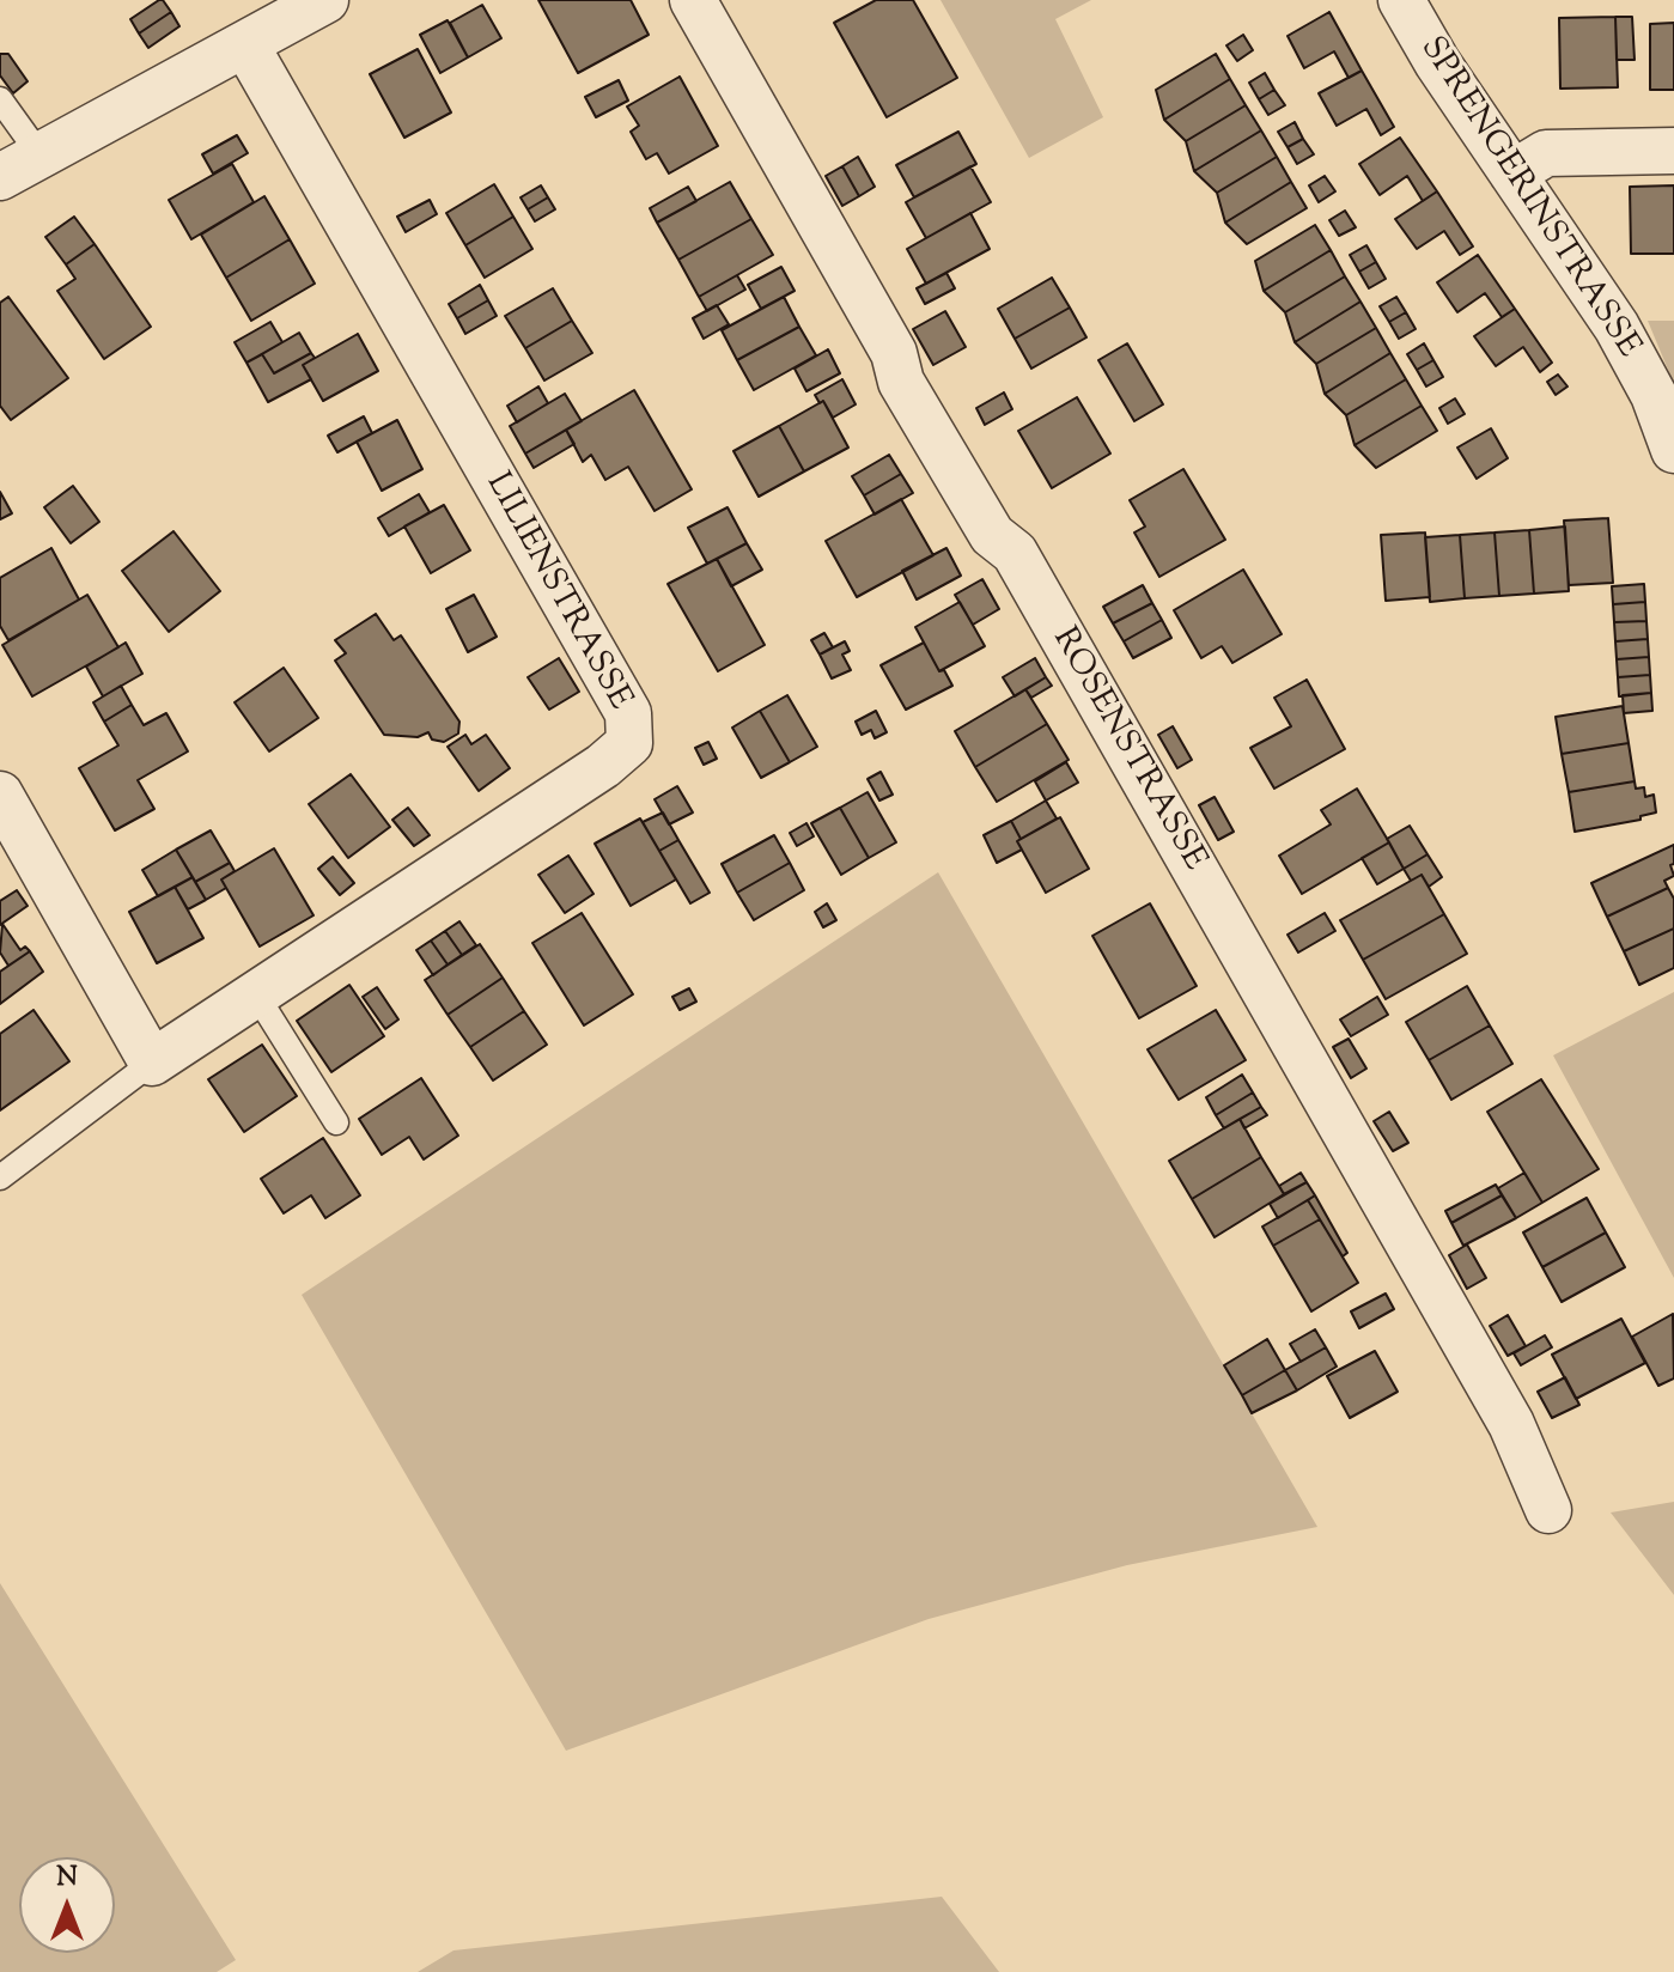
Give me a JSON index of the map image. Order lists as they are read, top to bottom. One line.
{"streets":{"street":["SPRENGERINSTRASSE","LILIENSTRASSE","ROSENSTRASSE"]},"north":"top"}
